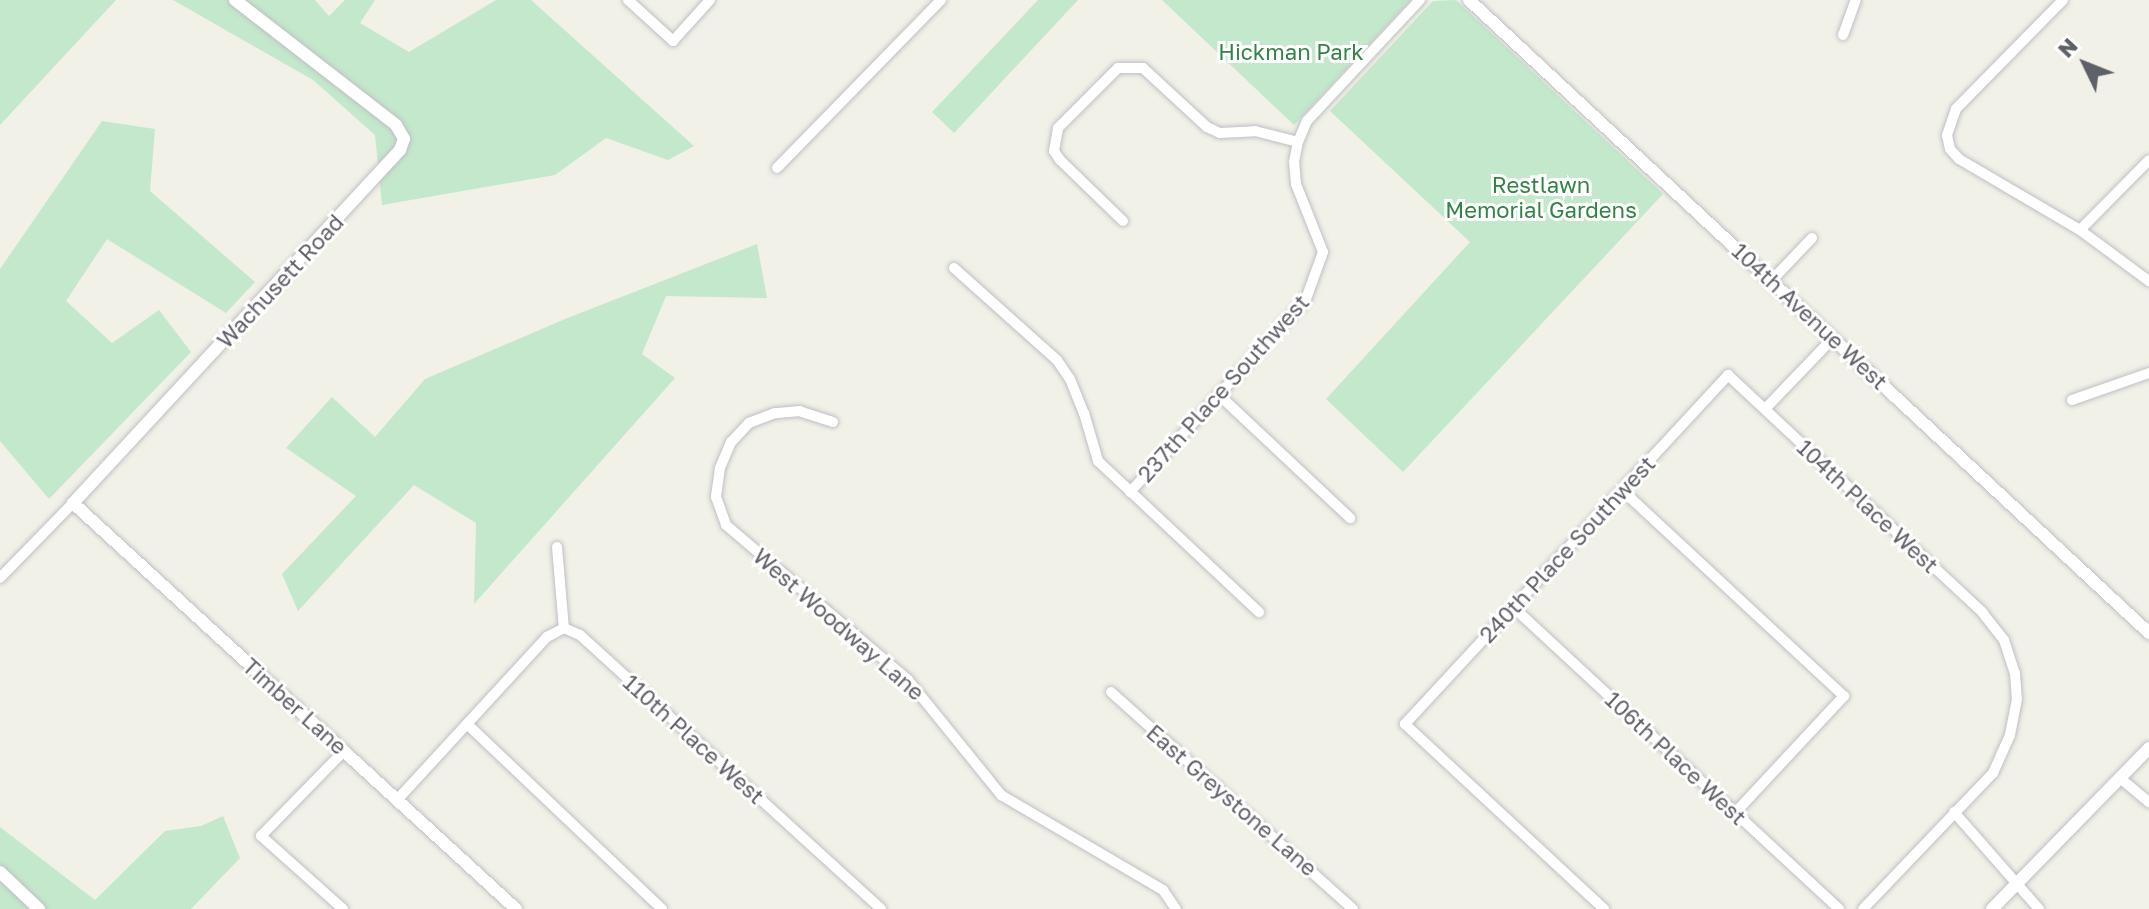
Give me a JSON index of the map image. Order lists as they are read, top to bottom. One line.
{"streets":{"street":["Wachusett Road","104th Avenue West","237th Place Southwest","104th Place West","240th Place Southwest","West Woodway Lane","Timber Lane","110th Place West","106th Place West","East Greystone Lane"]},"crossings":[["Wachusett Road","Timber Lane"],["104th Place West","240th Place Southwest"],["240th Place Southwest","106th Place West"]],"parks":["Hickman Park","Restlawn Memorial Gardens"],"north":"top left"}
